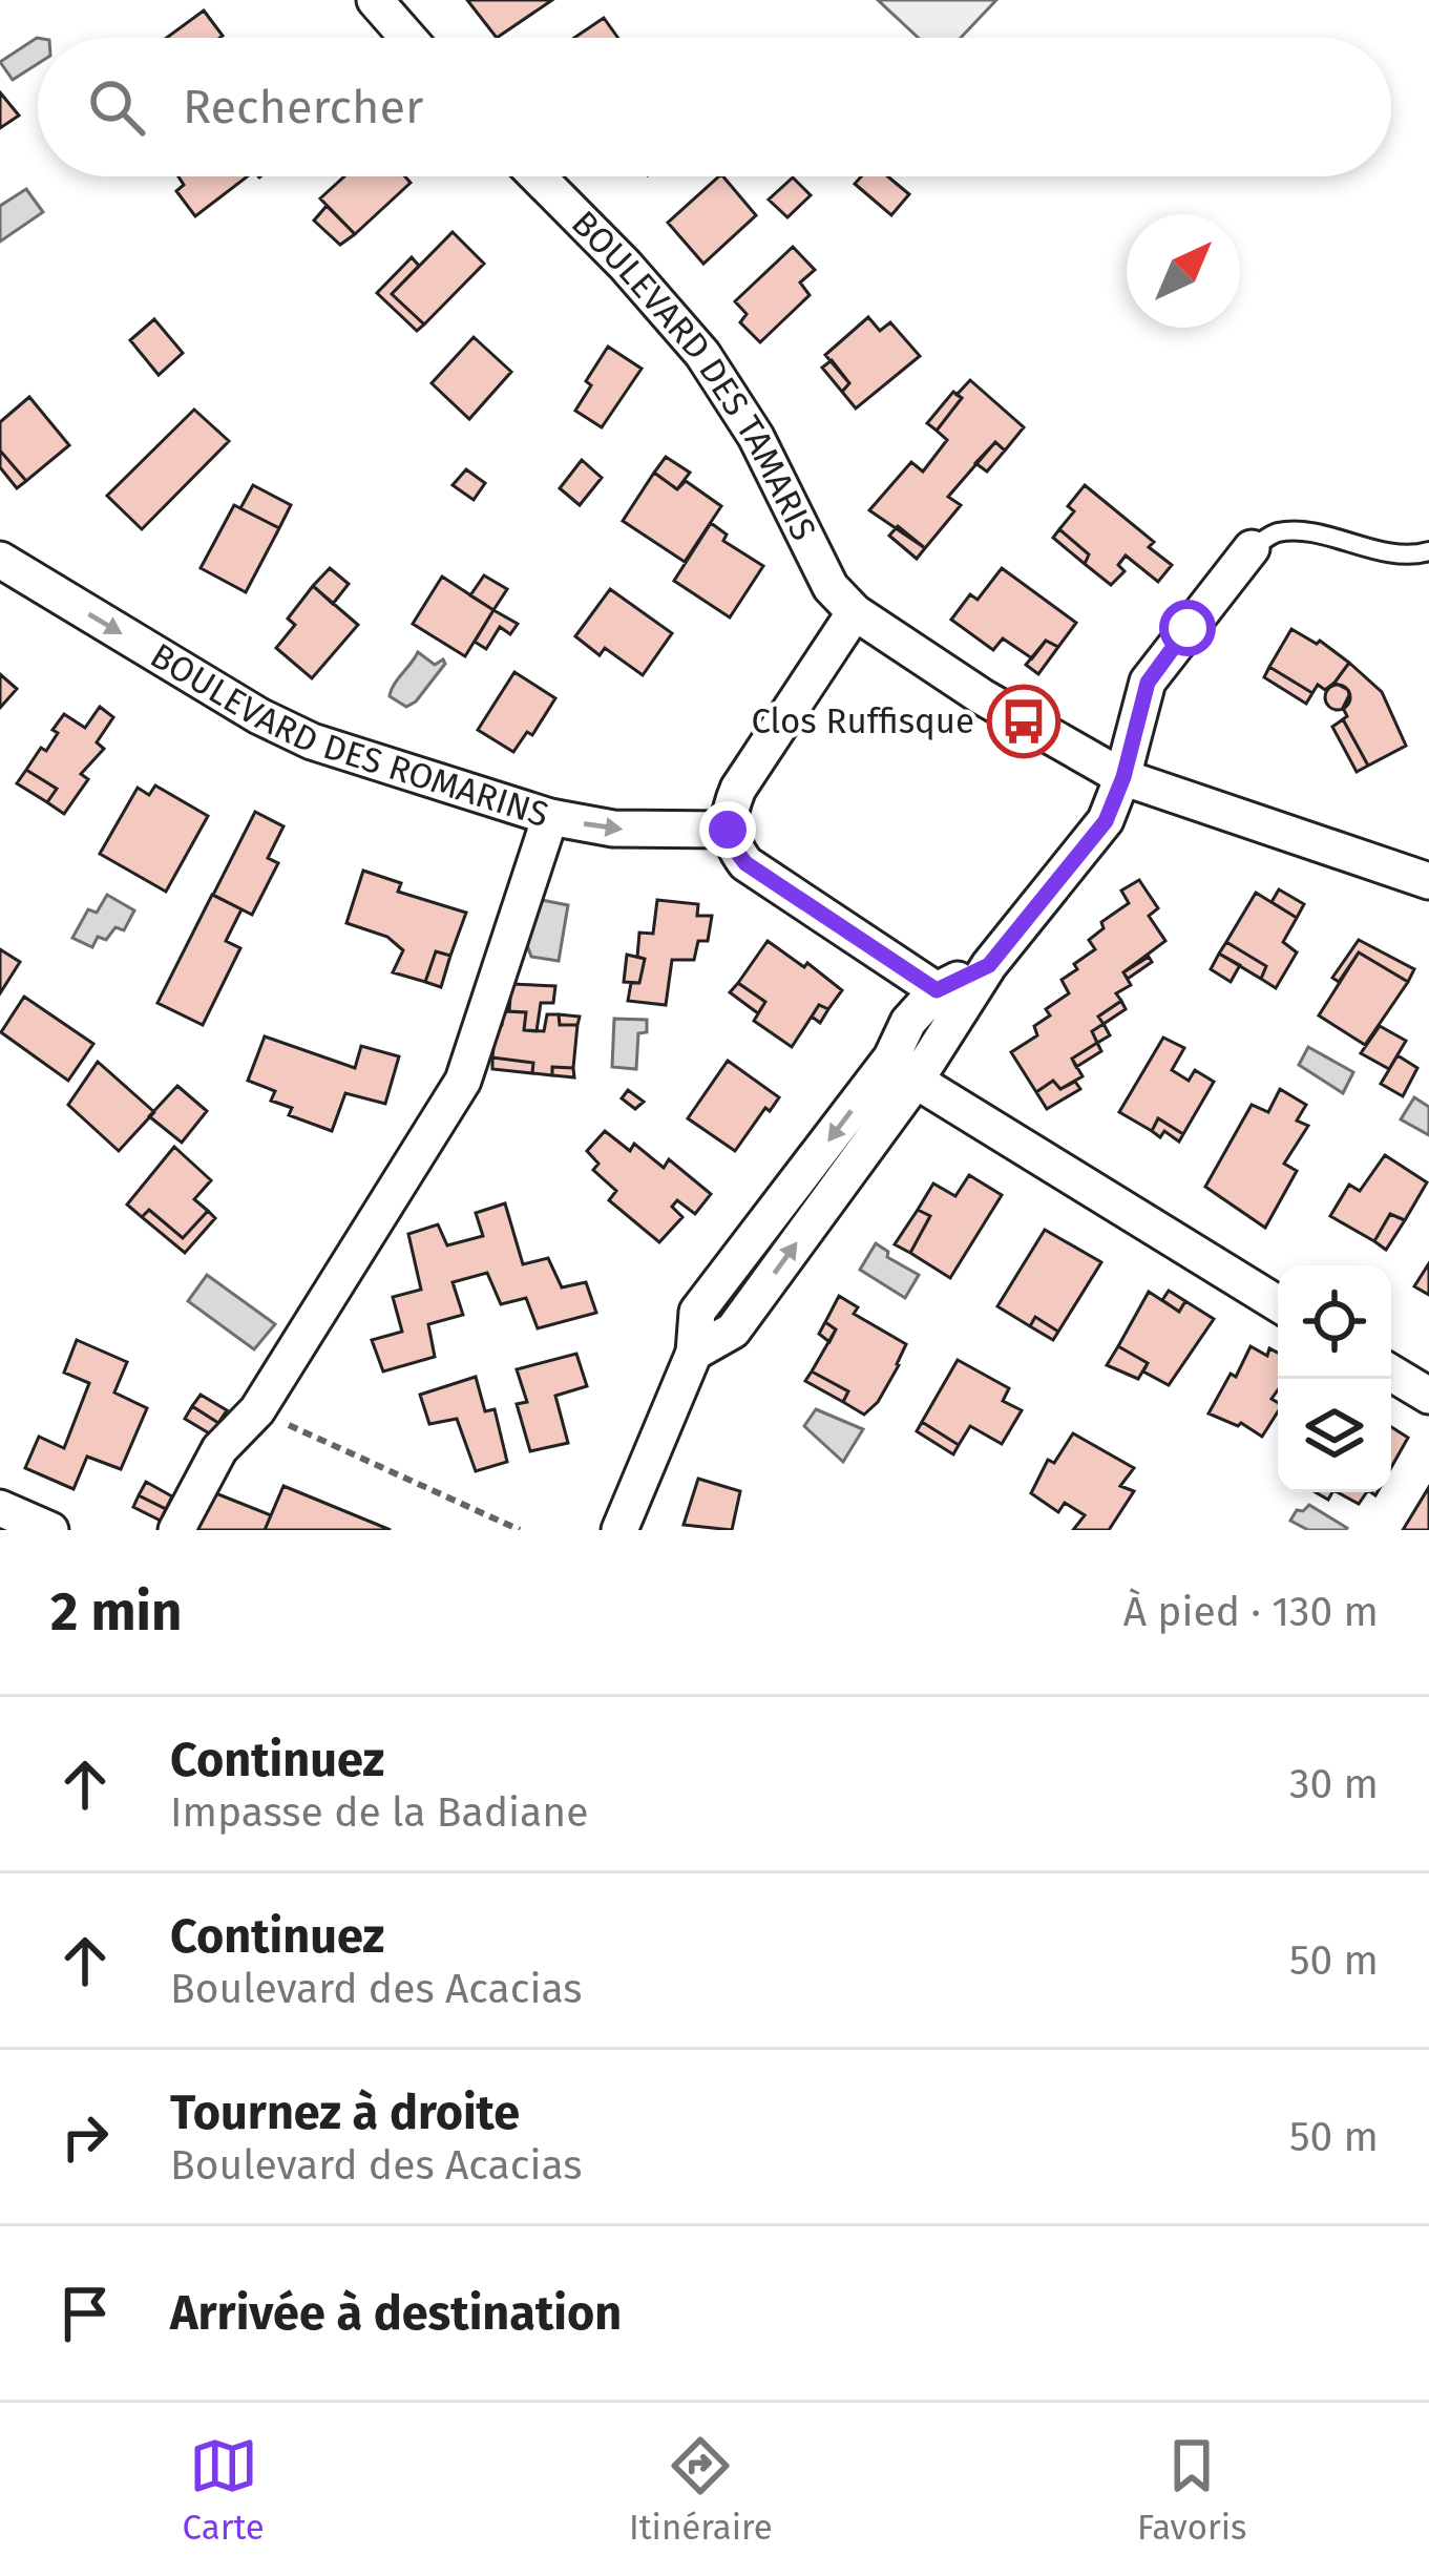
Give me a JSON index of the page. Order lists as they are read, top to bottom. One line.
{"streets":{"street":["BOULEVARD DES TAMARIS","BOULEVARD DES ROMARINS"]},"one_way":["BOULEVARD DES ROMARINS"],"places":{"bus stop":["Clos Ruffisque"]},"north":"top right","page":{"search":"Rechercher","heading":["2 min","À pied · 130 m"],"list":[["Continuez","Impasse de la Badiane","30 m"],["Continuez","Boulevard des Acacias","50 m"],["Tournez à droite","Boulevard des Acacias","50 m"],"Arrivée à destination"],"nav":["Carte","Itinéraire","Favoris"]}}
